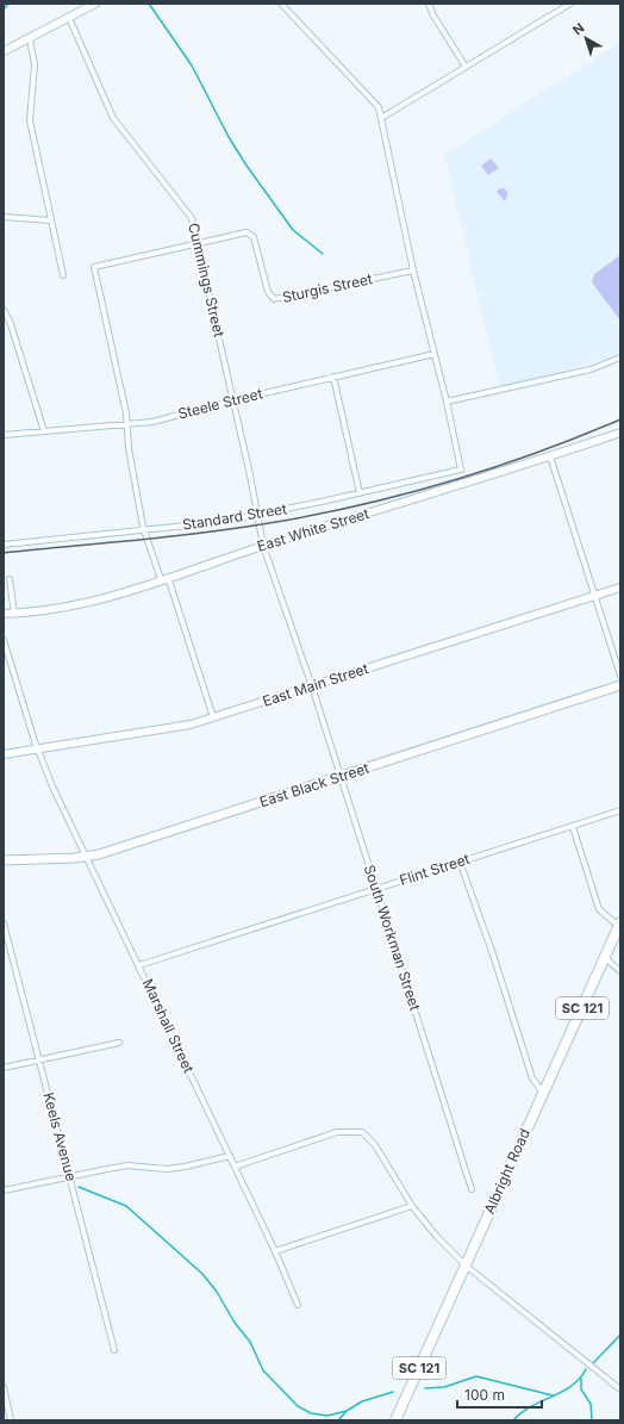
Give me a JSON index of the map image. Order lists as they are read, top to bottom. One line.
{"streets":{"highway":["SC 121","Albright Road"],"main road":["East Black Street"],"street":["Cummings Street","Sturgis Street","Steele Street","Standard Street","East White Street","East Main Street","Flint Street","South Workman Street","Marshall Street","Keels Avenue"]},"crossings":[["Cummings Street","Sturgis Street"],["Cummings Street","Steele Street"],["Cummings Street","Standard Street"],["Cummings Street","East White Street"],["Cummings Street","East Main Street"],["Cummings Street","South Workman Street"],["Sturgis Street","Steele Street"],["East Main Street","South Workman Street"],["East Main Street","Marshall Street"],["East Black Street","South Workman Street"],["East Black Street","Marshall Street"],["Flint Street","South Workman Street"],["Flint Street","Marshall Street"]],"scale_bar":"100 m","north":"top left"}
